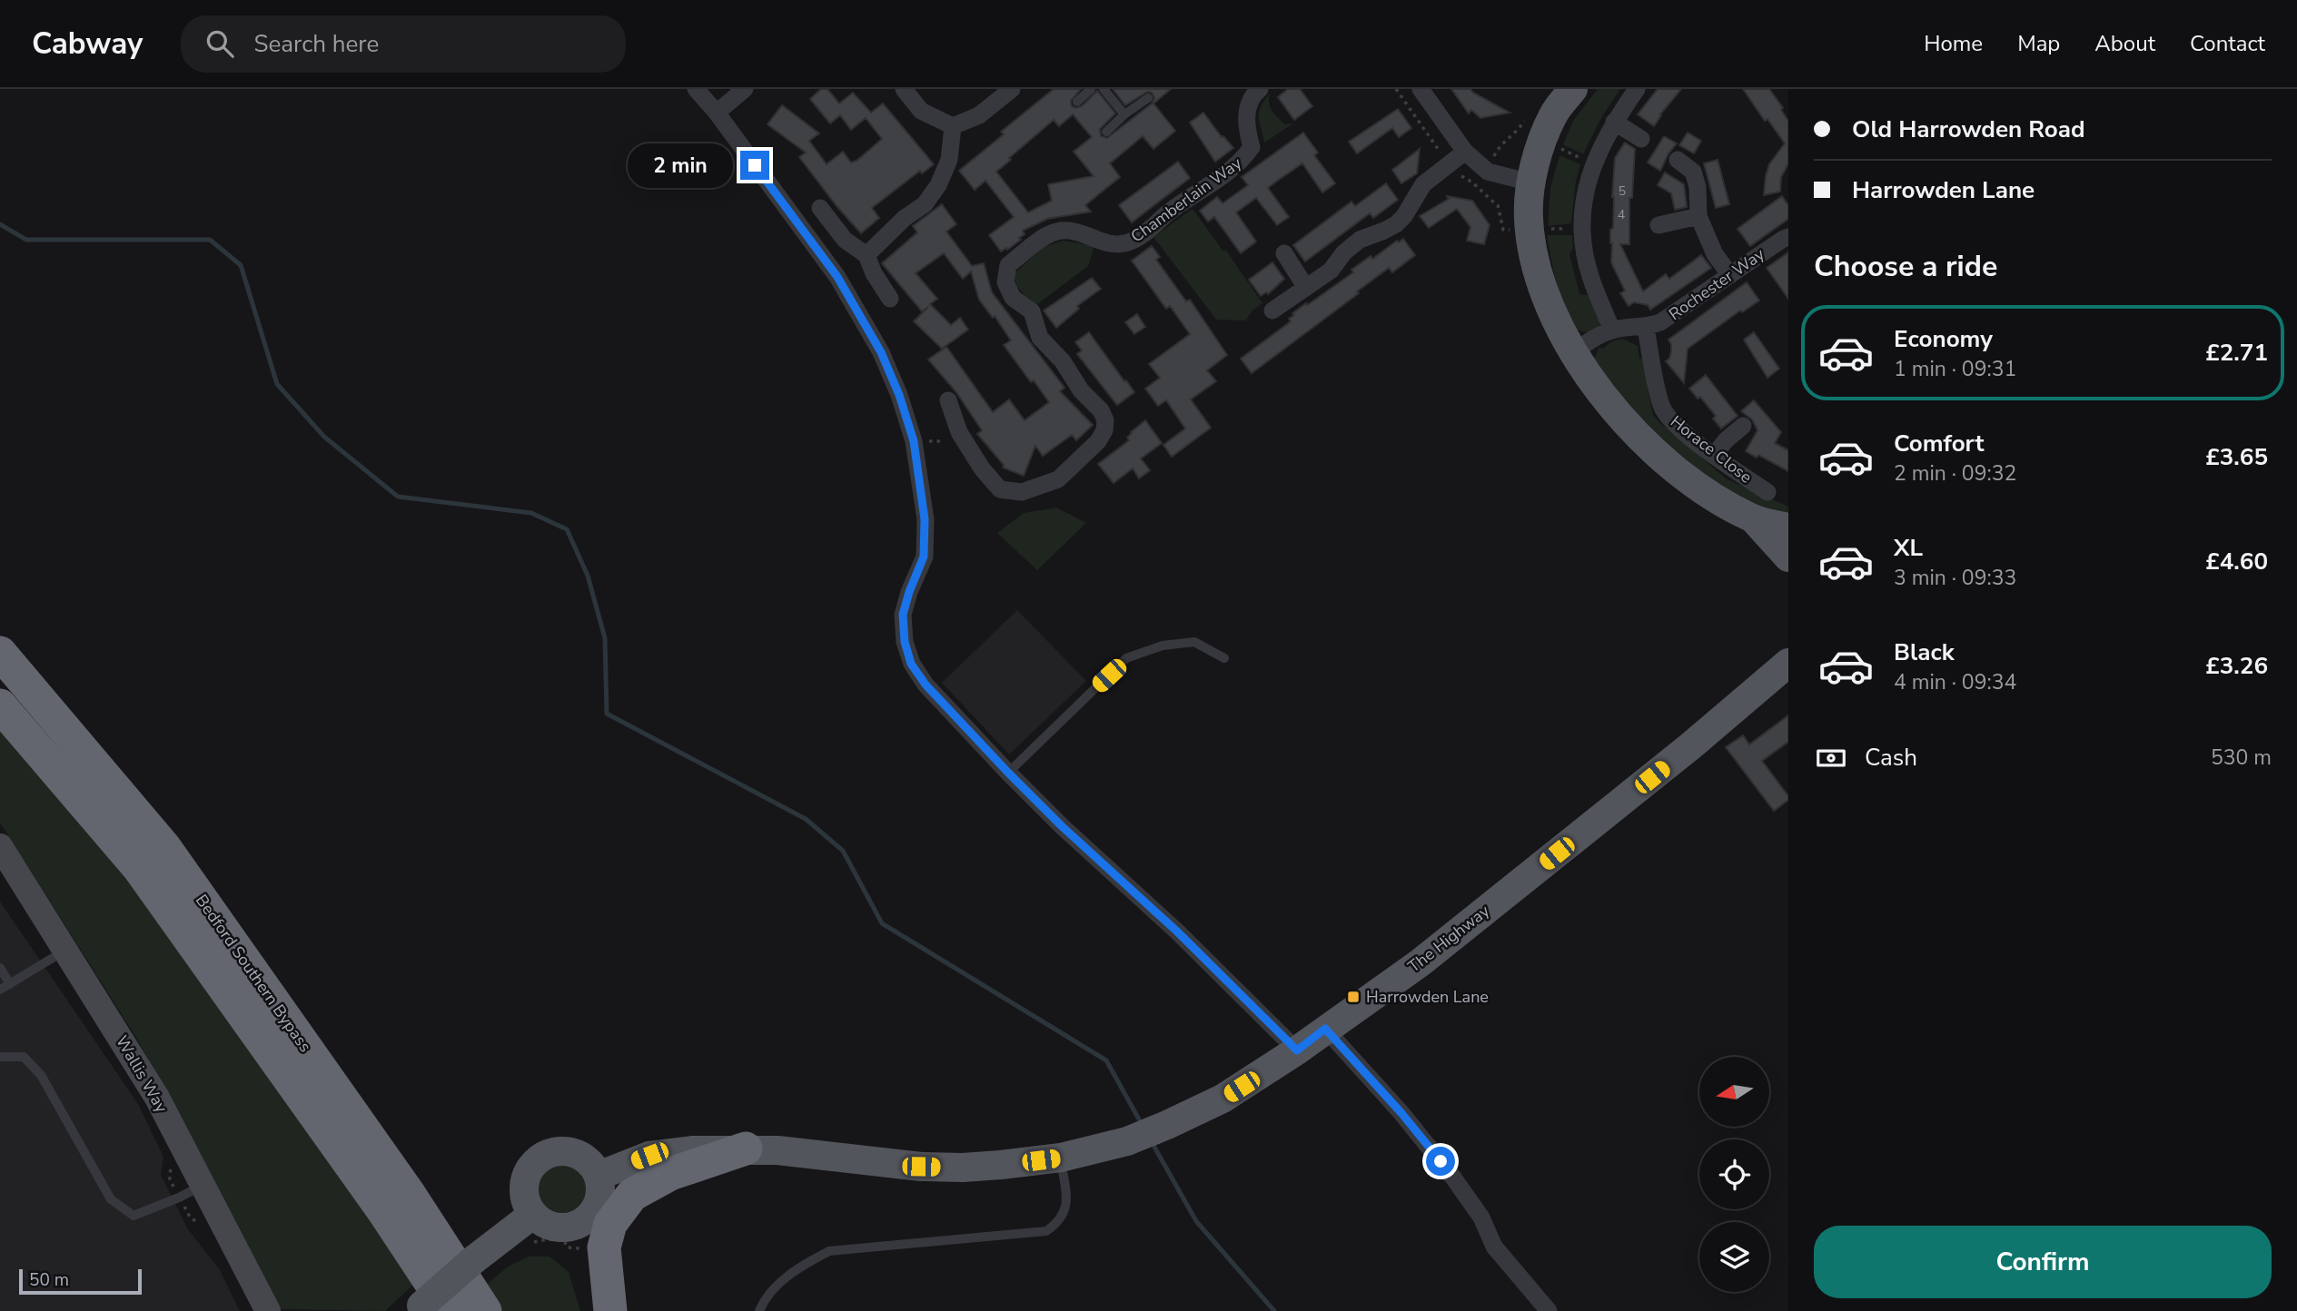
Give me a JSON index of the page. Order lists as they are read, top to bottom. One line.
{"streets":{"highway":["Bedford Southern Bypass"],"main road":["The Highway"],"street":["Chamberlain Way","Rochester Way","Horace Close","Wallis Way"]},"crossings":[["Rochester Way","Horace Close"]],"places":{"transit":["Harrowden Lane"]},"house_numbers":["5","4"],"scale_bar":"50 m","north":"left","page":{"header":"Cabway","search":"Search here","nav":["Home","Map","About","Contact"],"banner":["Old Harrowden Road","Harrowden Lane"],"bubble":"2 min","heading":"Choose a ride","list":[{"name":"Economy","note":"1 min · 09:31","value":"£2.71"},{"name":"Comfort","note":"2 min · 09:32","value":"£3.65"},{"name":"XL","note":"3 min · 09:33","value":"£4.60"},{"name":"Black","note":"4 min · 09:34","value":"£3.26"}],"pay":["Cash","530 m"],"buttons":"Confirm","scale":"50 m"}}
